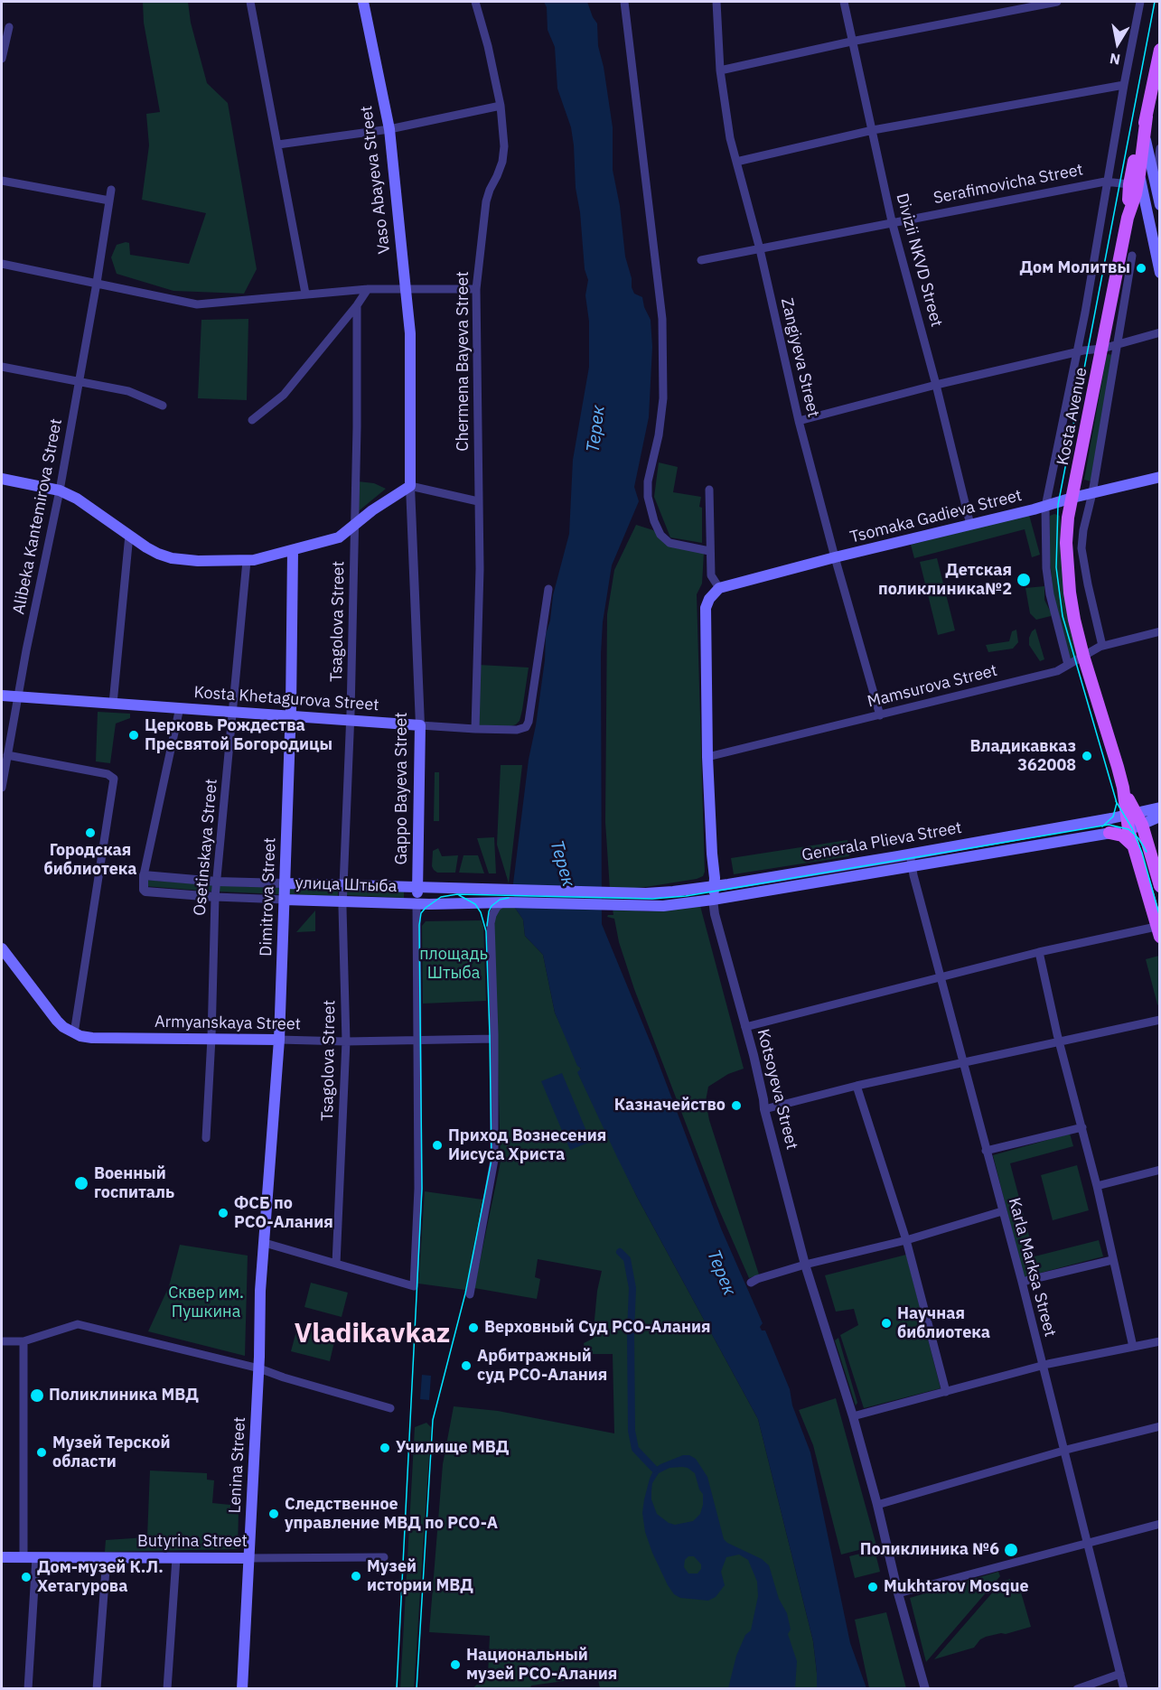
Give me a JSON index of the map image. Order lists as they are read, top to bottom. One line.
{"streets":{"main road":["Vaso Abayeva Street","Kosta Avenue","Tsomaka Gadieva Street","Kosta Khetagurova Street","Gappo Bayeva Street","Generala Plieva Street","улица Штыба","Dimitrova Street","Armyanskaya Street","Kotsoyeva Street","Lenina Street","Butyrina Street"],"street":["Serafimovicha Street","Divizii NKVD Street","Zangiyeva Street","Chermena Bayeva Street","Alibeka Kantemirova Street","Tsagolova Street","Mamsurova Street","Osetinskaya Street","Karla Marksa Street"]},"crossings":[["Vaso Abayeva Street","Gappo Bayeva Street"],["Serafimovicha Street","Divizii NKVD Street"],["Serafimovicha Street","Zangiyeva Street"],["Serafimovicha Street","Kosta Avenue"],["Divizii NKVD Street","Tsomaka Gadieva Street"],["Zangiyeva Street","Tsomaka Gadieva Street"],["Zangiyeva Street","Mamsurova Street"],["Chermena Bayeva Street","Kosta Khetagurova Street"],["Kosta Avenue","Tsomaka Gadieva Street"],["Kosta Avenue","Mamsurova Street"],["Kosta Avenue","Generala Plieva Street"],["Alibeka Kantemirova Street","Kosta Khetagurova Street"],["Tsomaka Gadieva Street","Kotsoyeva Street"],["Tsagolova Street","Kosta Khetagurova Street"],["Tsagolova Street","Gappo Bayeva Street"],["Tsagolova Street","улица Штыба"],["Tsagolova Street","Armyanskaya Street"],["Mamsurova Street","Kotsoyeva Street"],["Kosta Khetagurova Street","Gappo Bayeva Street"],["Kosta Khetagurova Street","Osetinskaya Street"],["Kosta Khetagurova Street","Dimitrova Street"],["Gappo Bayeva Street","улица Штыба"],["Gappo Bayeva Street","Armyanskaya Street"],["Generala Plieva Street","улица Штыба"],["Generala Plieva Street","Kotsoyeva Street"],["Generala Plieva Street","Karla Marksa Street"],["Osetinskaya Street","улица Штыба"],["Osetinskaya Street","Armyanskaya Street"],["улица Штыба","Dimitrova Street"],["Dimitrova Street","Armyanskaya Street"],["Dimitrova Street","Lenina Street"],["Lenina Street","Butyrina Street"]],"districts":["Vladikavkaz"],"water":["Терек"],"parks":["площадь Штыба","Сквер им. Пушкина"],"places":["Дом Молитвы","Детская поликлиника№2","Церковь Рождества Пресвятой Богородицы","Владикавказ 362008","Городская библиотека","Казначейство","Приход Вознесения Иисуса Христа","Военный госпиталь","ФСБ по РСО-Алания","Научная библиотека","Верховный Суд РСО-Алания","Арбитражный суд РСО-Алания","Поликлиника МВД","Училище МВД","Музей Терской области","Следственное управление МВД по РСО-А","Поликлиника №6","Музей истории МВД","Дом-музей К.Л. Хетагурова","Mukhtarov Mosque","Национальный музей РСО-Алания"],"north":"bottom"}
